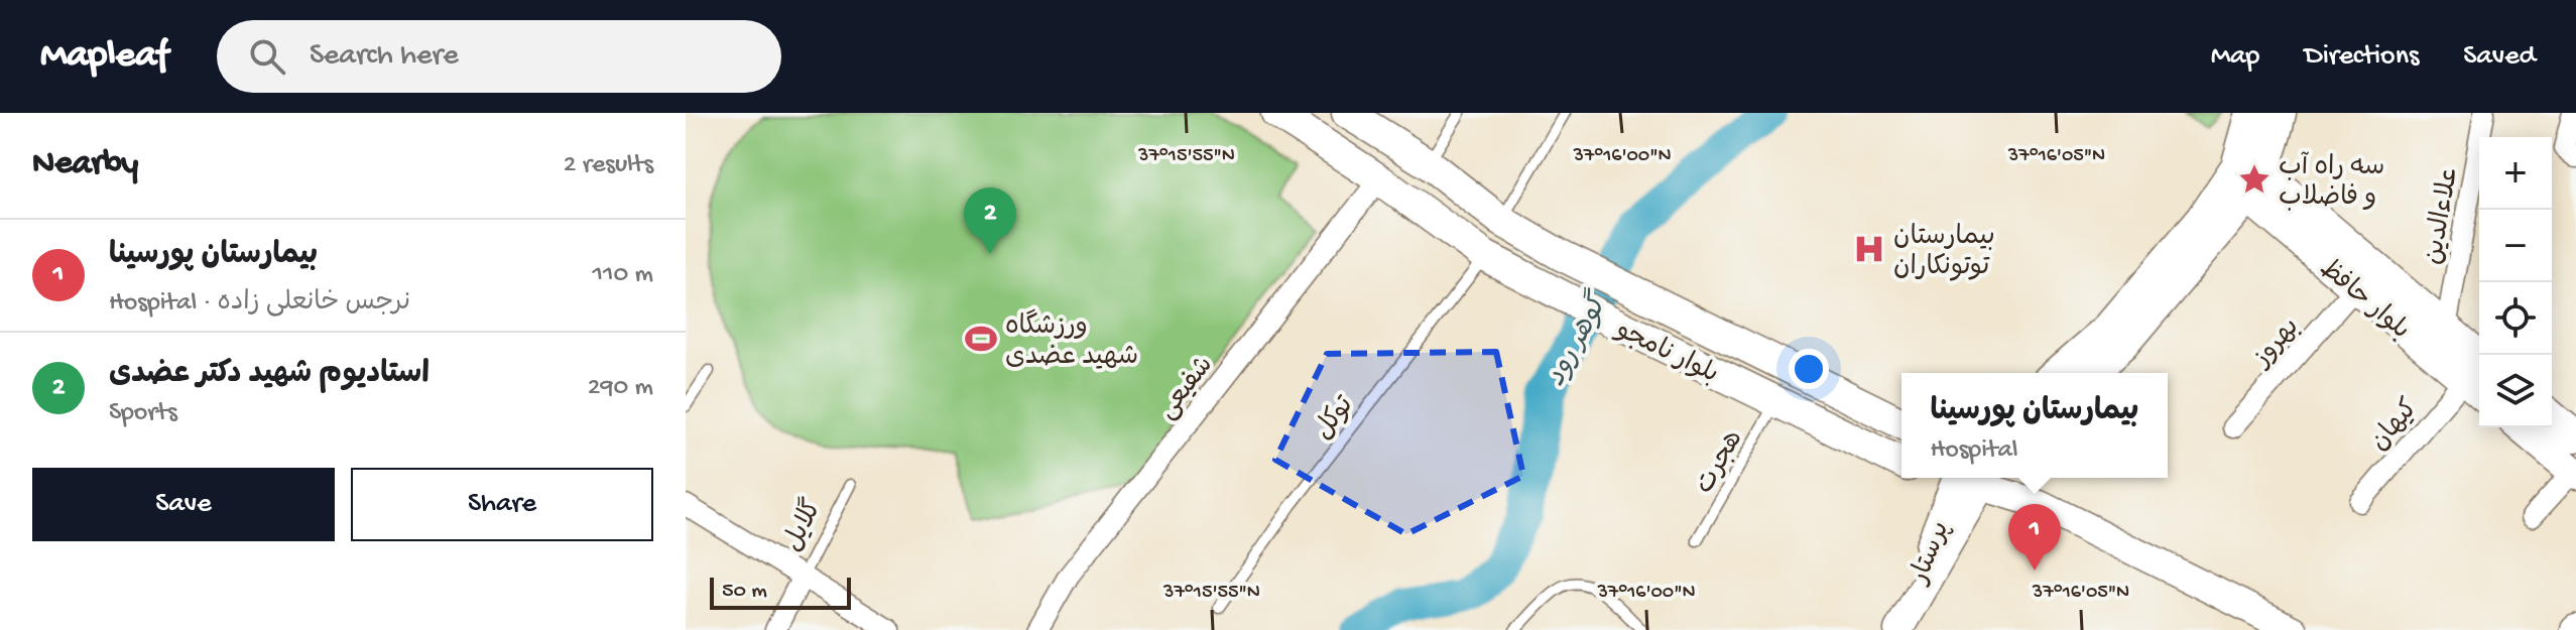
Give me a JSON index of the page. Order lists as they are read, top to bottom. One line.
{"streets":{"main road":["بلوار حافظ","بلوار نامجو"],"street":["علاءالدین","بهروز","شفیعی","کیهان","گلایل","پرستار"],"lane":["توکل","هجرت"]},"crossings":[["علاءالدین","بلوار حافظ"],["بلوار حافظ","بهروز"],["بلوار حافظ","کیهان"],["بلوار نامجو","شفیعی"],["بلوار نامجو","توکل"],["بلوار نامجو","هجرت"]],"water":["گوهر رود"],"places":{"place":["سه راه آب و فاضلاب"],"hospital":["بیمارستان توتونکاران"],"sports":["ورزشگاه شهید عضدی"]},"scale_bar":"50 m","page":{"header":"Mapleaf","search":"Search here","nav":["Map","Directions","Saved"],"heading":["Nearby","2 results"],"map_buttons":["+","−"],"pins":["2","1"],"list":[{"mark":"1","name":"بیمارستان پورسینا","note":"Hospital · نرجس خانعلی زاده","value":"110 m"},{"mark":"2","name":"استادیوم شهید دکتر عضدی","note":"Sports","value":"290 m"}],"popup":["بیمارستان پورسینا","Hospital"],"buttons":["Save","Share"],"scale":"50 m"},"coordinates":["37°15'55\"N","37°16'00\"N","37°16'05\"N"]}
